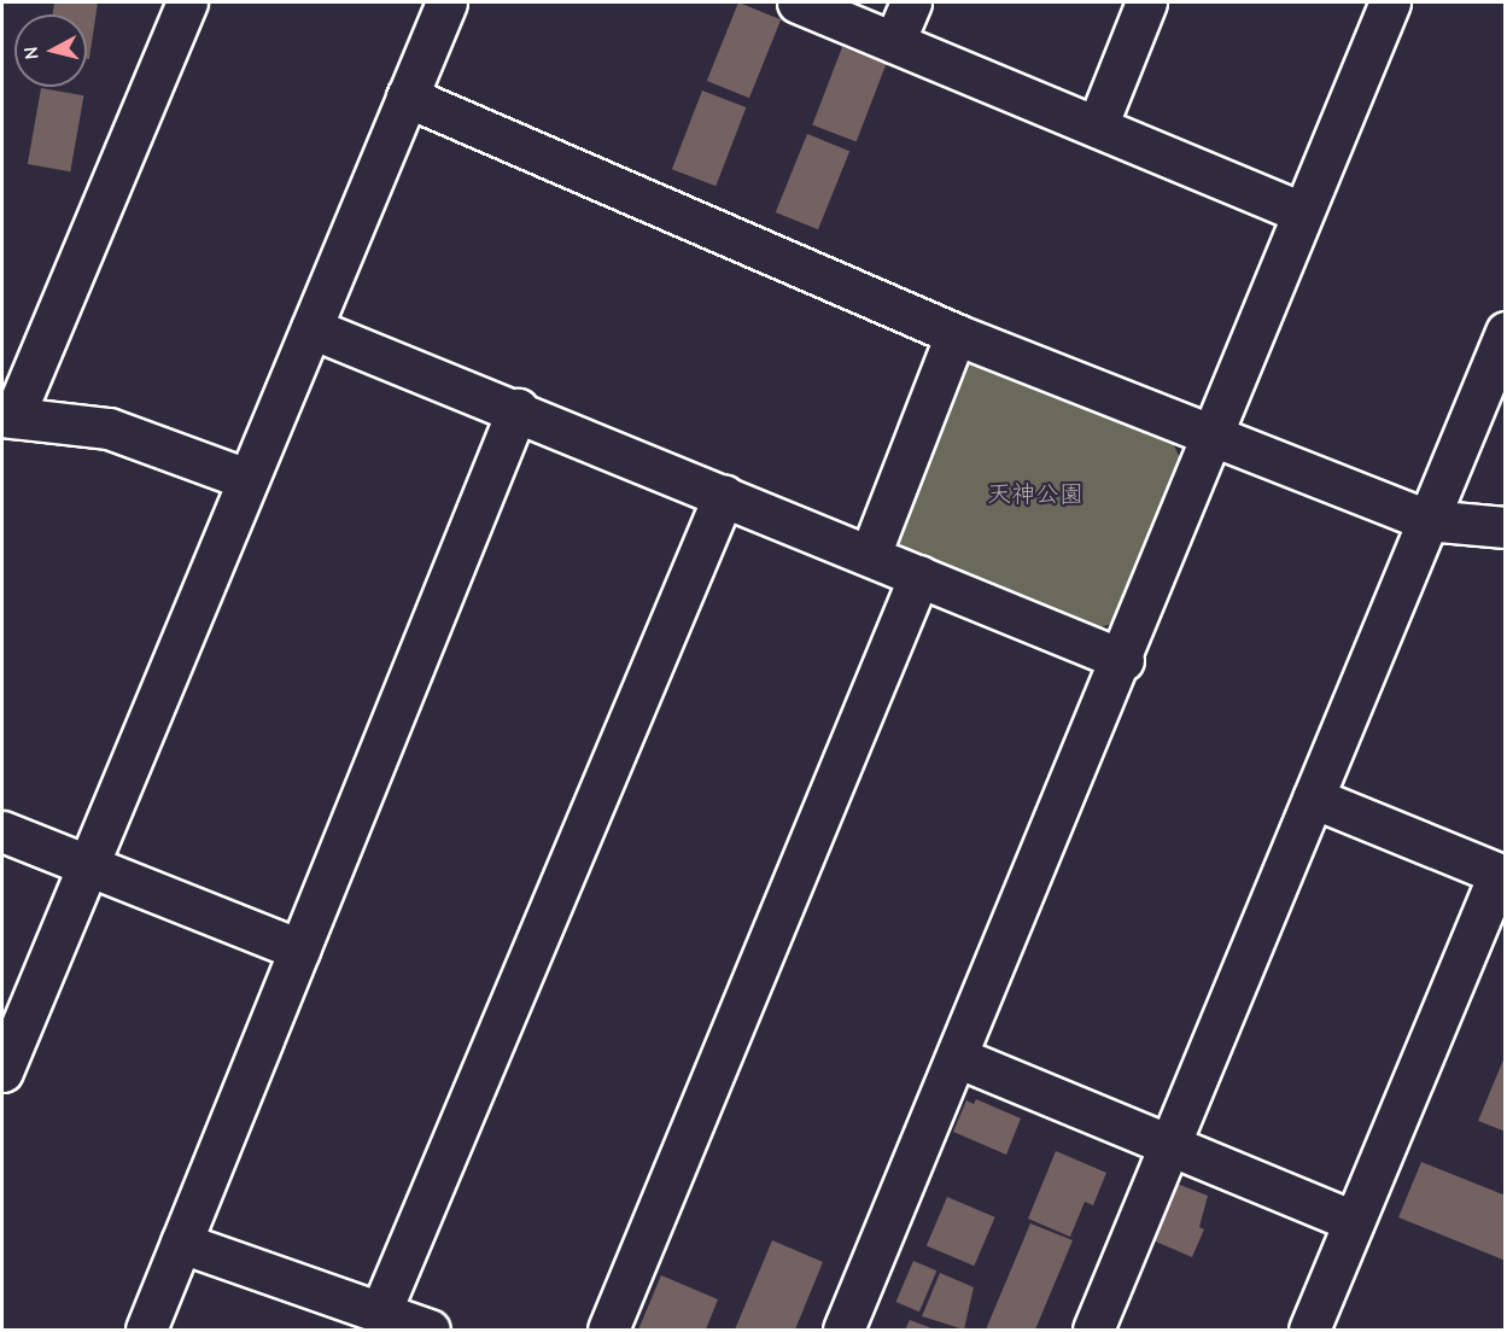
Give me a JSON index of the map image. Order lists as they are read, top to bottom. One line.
{"parks":["天神公園"],"north":"left"}
